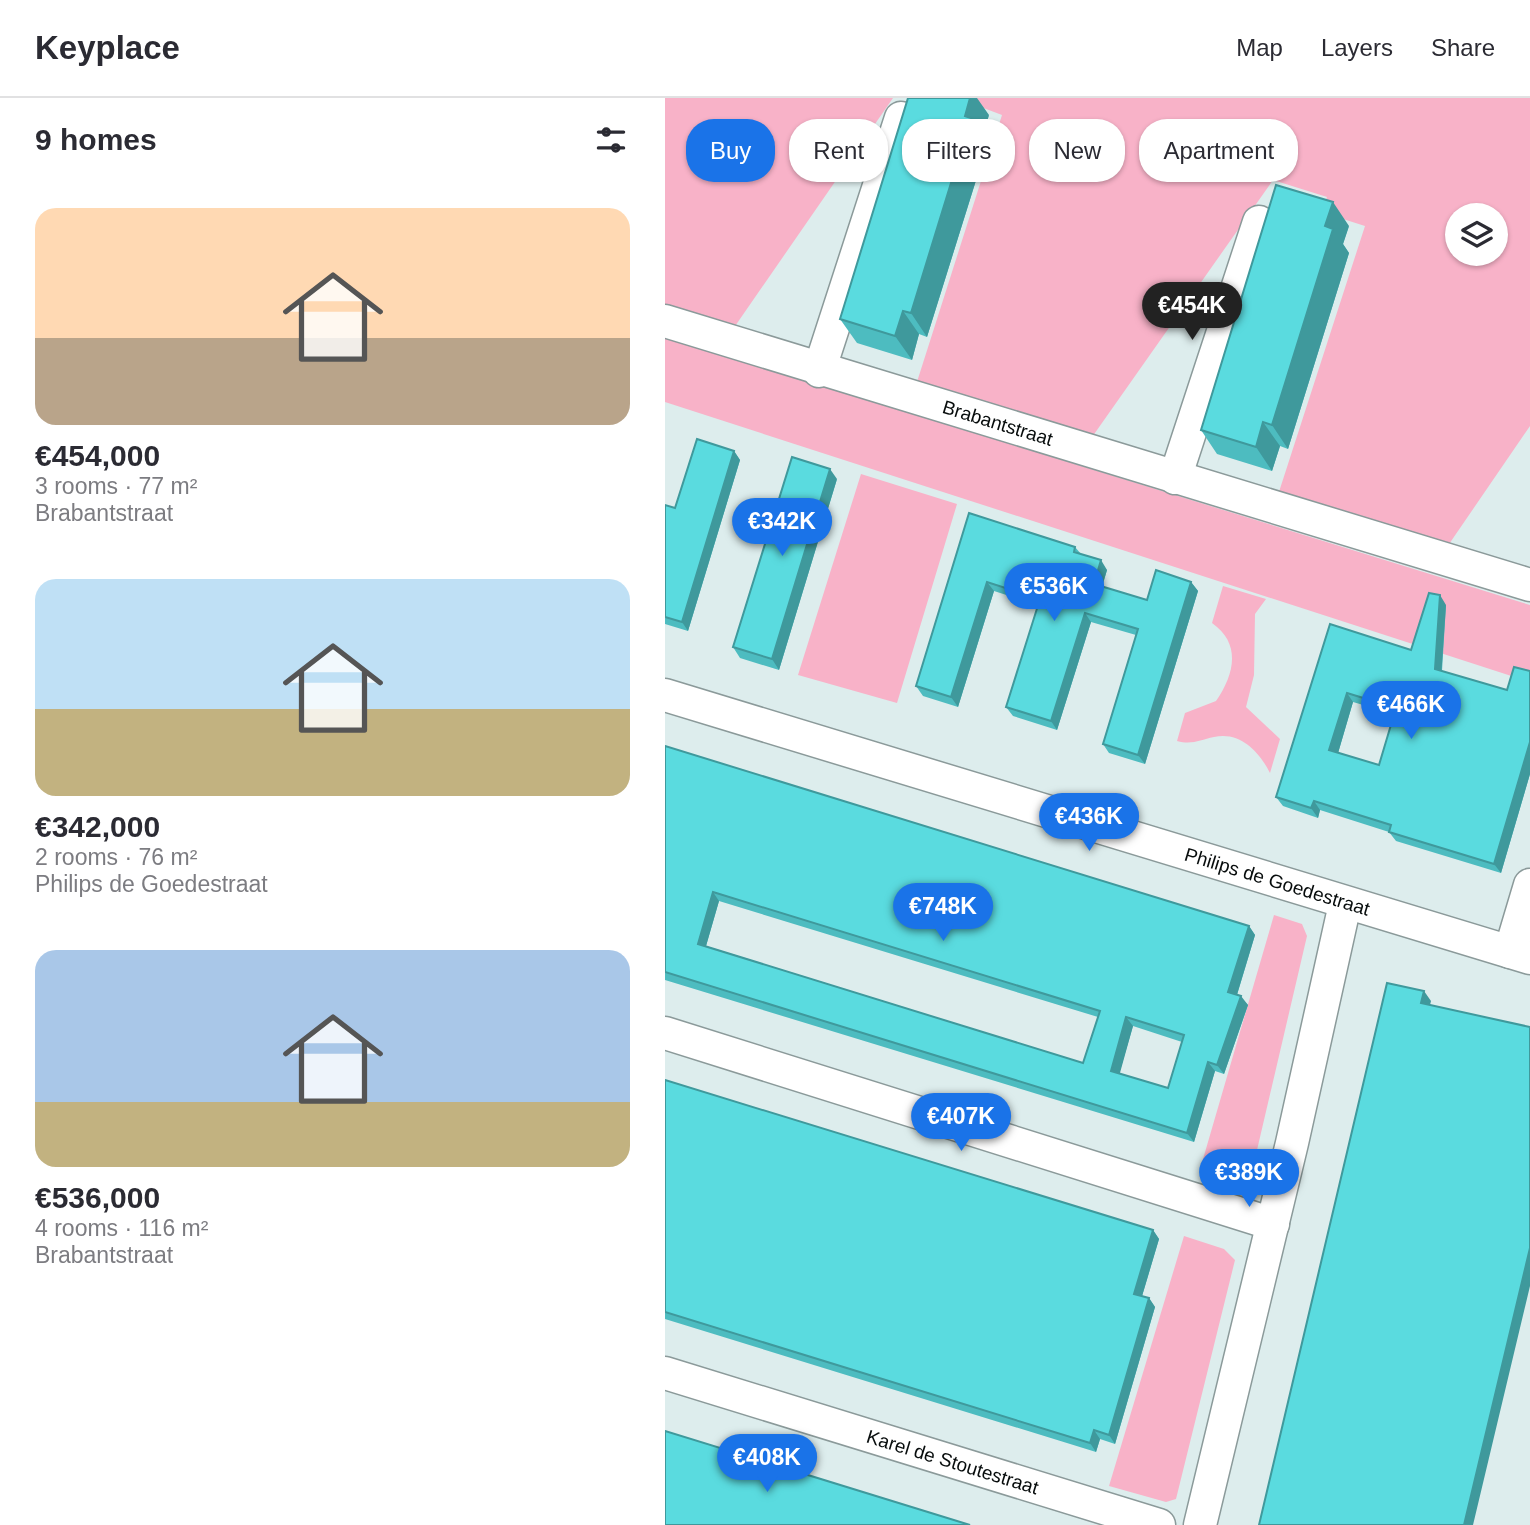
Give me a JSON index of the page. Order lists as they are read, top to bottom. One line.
{"streets":{"street":["Brabantstraat","Philips de Goedestraat","Karel de Stoutestraat"]},"page":{"header":"Keyplace","nav":["Map","Layers","Share"],"heading":"9 homes","chip":["Buy","Rent","Filters","New","Apartment"],"list":[{"name":"€454,000","note":"3 rooms · 77 m² · Brabantstraat"},{"name":"€342,000","note":"2 rooms · 76 m² · Philips de Goedestraat"},{"name":"€536,000","note":"4 rooms · 116 m² · Brabantstraat"}],"price":["€454K","€342K","€536K","€466K","€436K","€748K","€407K","€389K","€408K"]}}
